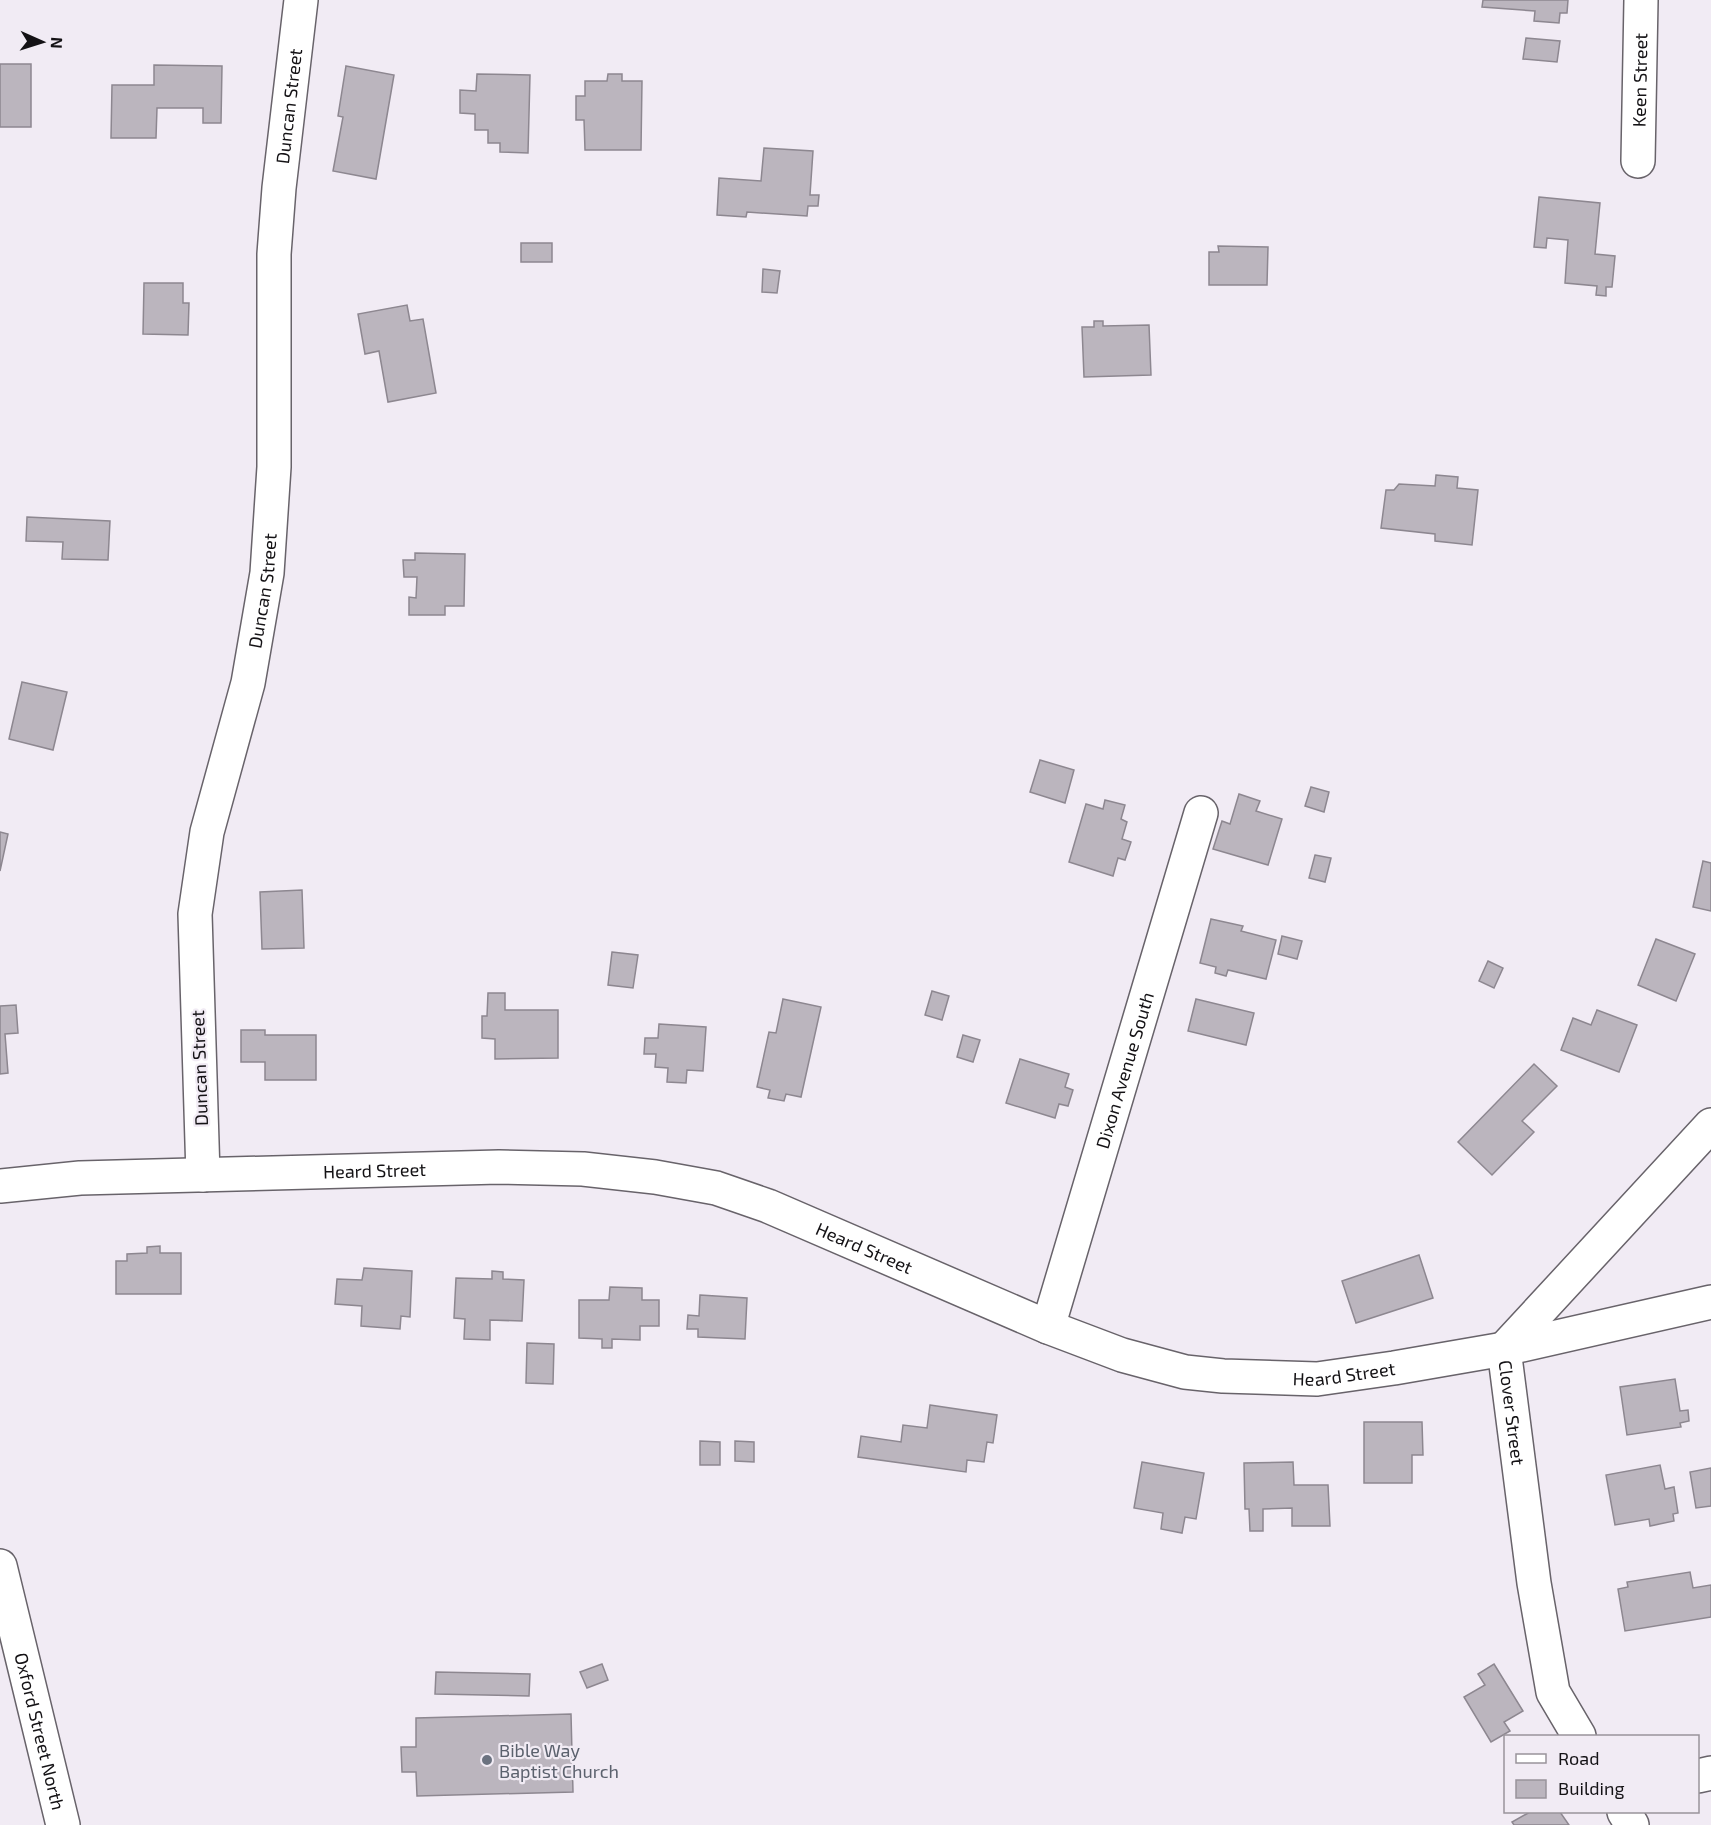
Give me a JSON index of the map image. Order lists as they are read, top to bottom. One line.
{"streets":{"street":["Keen Street","Duncan Street","Dixon Avenue South","Heard Street","Clover Street","Oxford Street North"]},"crossings":[["Duncan Street","Heard Street"],["Dixon Avenue South","Heard Street"],["Heard Street","Clover Street"]],"places":["Bible Way Baptist Church"],"legend":["Road","Building"],"north":"right"}
